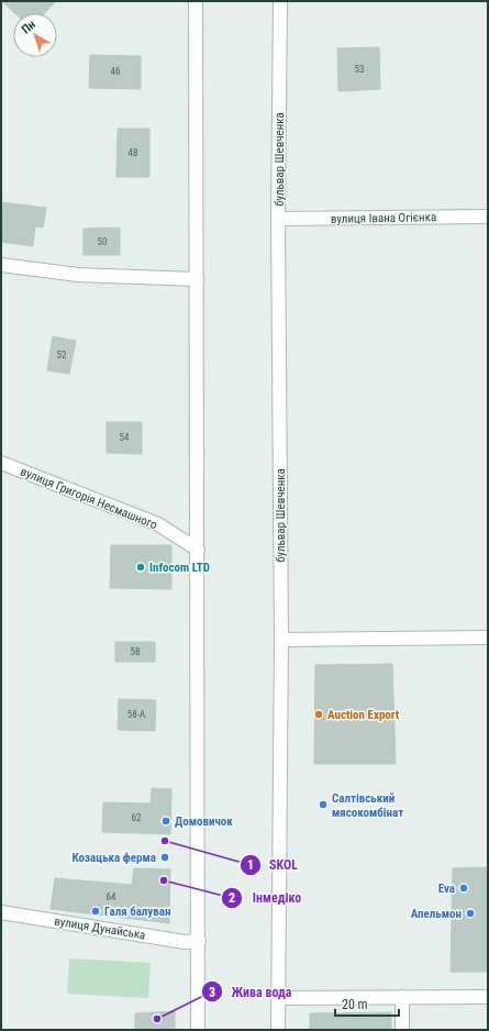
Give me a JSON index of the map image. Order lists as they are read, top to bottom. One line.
{"streets":{"street":["бульвар Шевченка","вулиця Івана Огієнка","вулиця Григорія Несмашного","вулиця Дунайська"]},"crossings":[["бульвар Шевченка","вулиця Івана Огієнка"]],"places":["Infocom LTD","Auction Export","Салтівський мясокомбінат","Домовичок","SKOL","Козацька ферма","Інмедіко","Eva","Галя балуван","Апельмон","Жива вода"],"house_numbers":["53","46","48","50","52","54","58","58-А","62","64"],"scale_bar":"20 m","north":"top left"}
